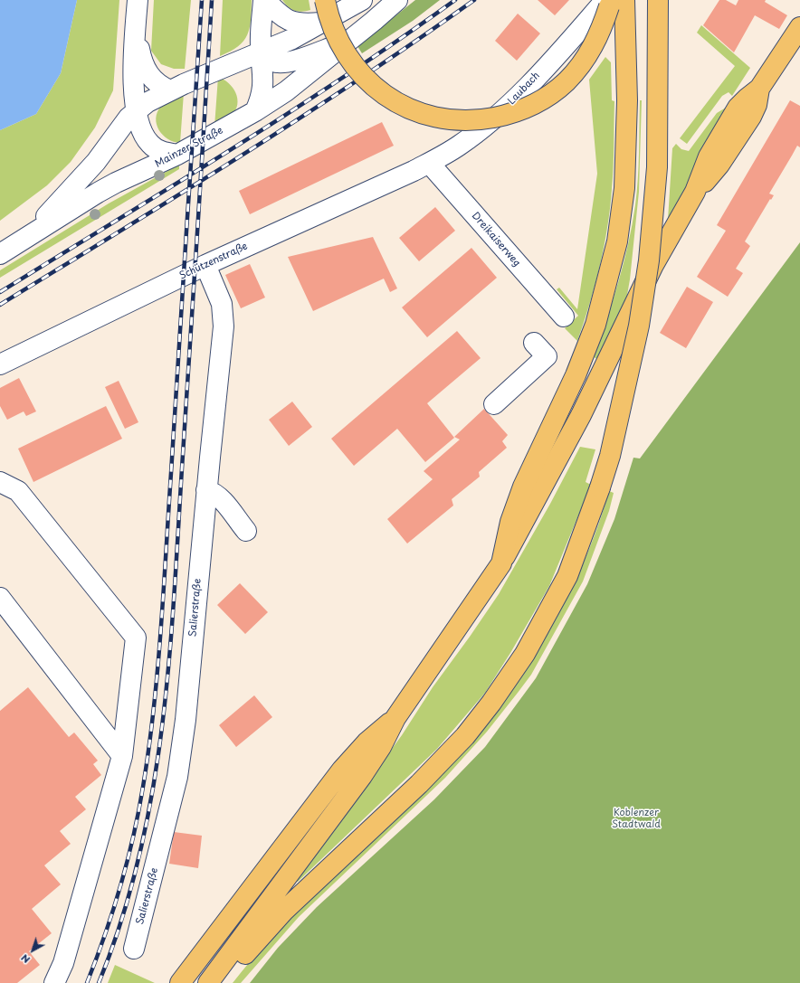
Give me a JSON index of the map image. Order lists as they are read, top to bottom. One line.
{"streets":{"street":["Laubach","Mainzer Straße","Dreikaiserweg","Schützenstraße","Salierstraße"]},"crossings":[["Laubach","Dreikaiserweg"],["Laubach","Schützenstraße"],["Dreikaiserweg","Schützenstraße"],["Schützenstraße","Salierstraße"]],"parks":["Koblenzer Stadtwald"],"north":"bottom left"}
